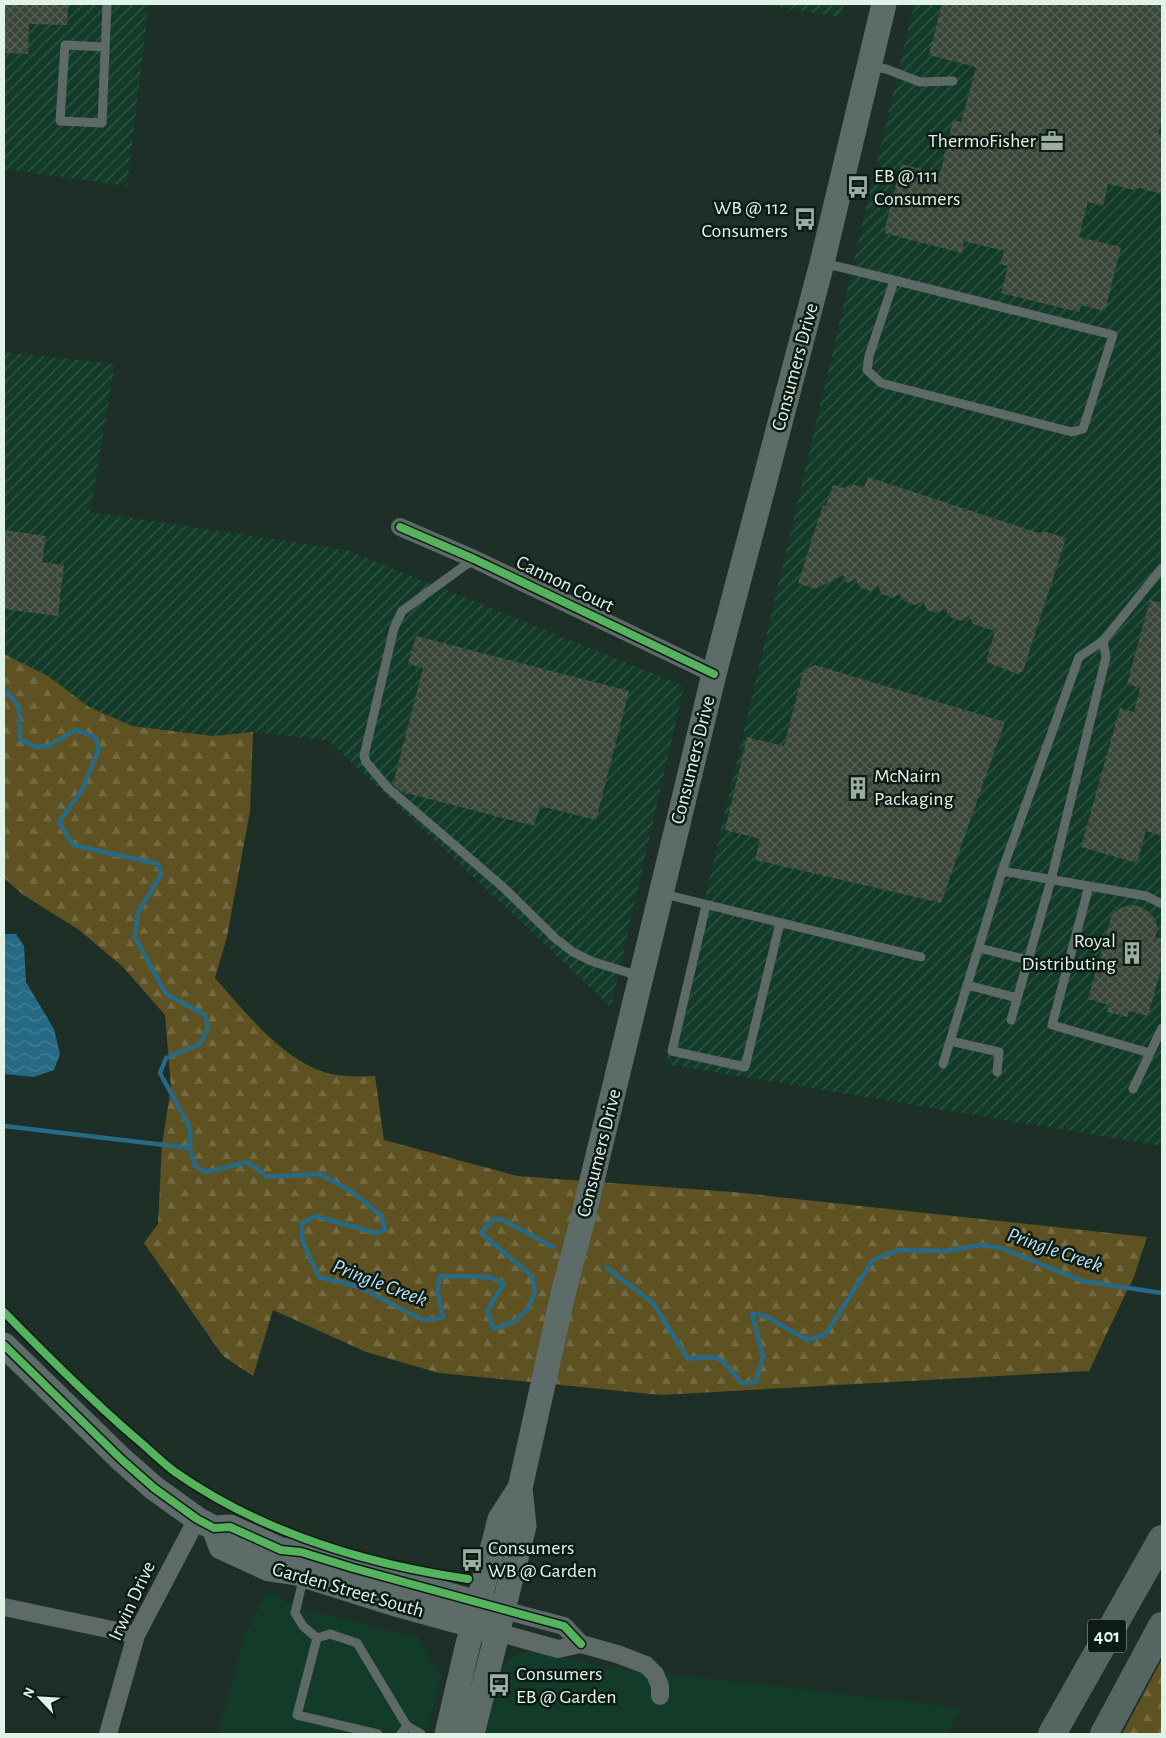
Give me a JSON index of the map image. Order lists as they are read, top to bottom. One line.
{"streets":{"highway":["401"],"main road":["Consumers Drive","Garden Street South"],"street":["Cannon Court","Irwin Drive"]},"crossings":[["Consumers Drive","Cannon Court"],["Consumers Drive","Garden Street South"],["Garden Street South","Irwin Drive"]],"water":["Pringle Creek"],"places":{"office":["ThermoFisher"],"bus stop":["EB @ 111 Consumers","WB @ 112 Consumers","Consumers WB @ Garden","Consumers EB @ Garden"],"building":["McNairn Packaging","Royal Distributing"]},"north":"top left"}
